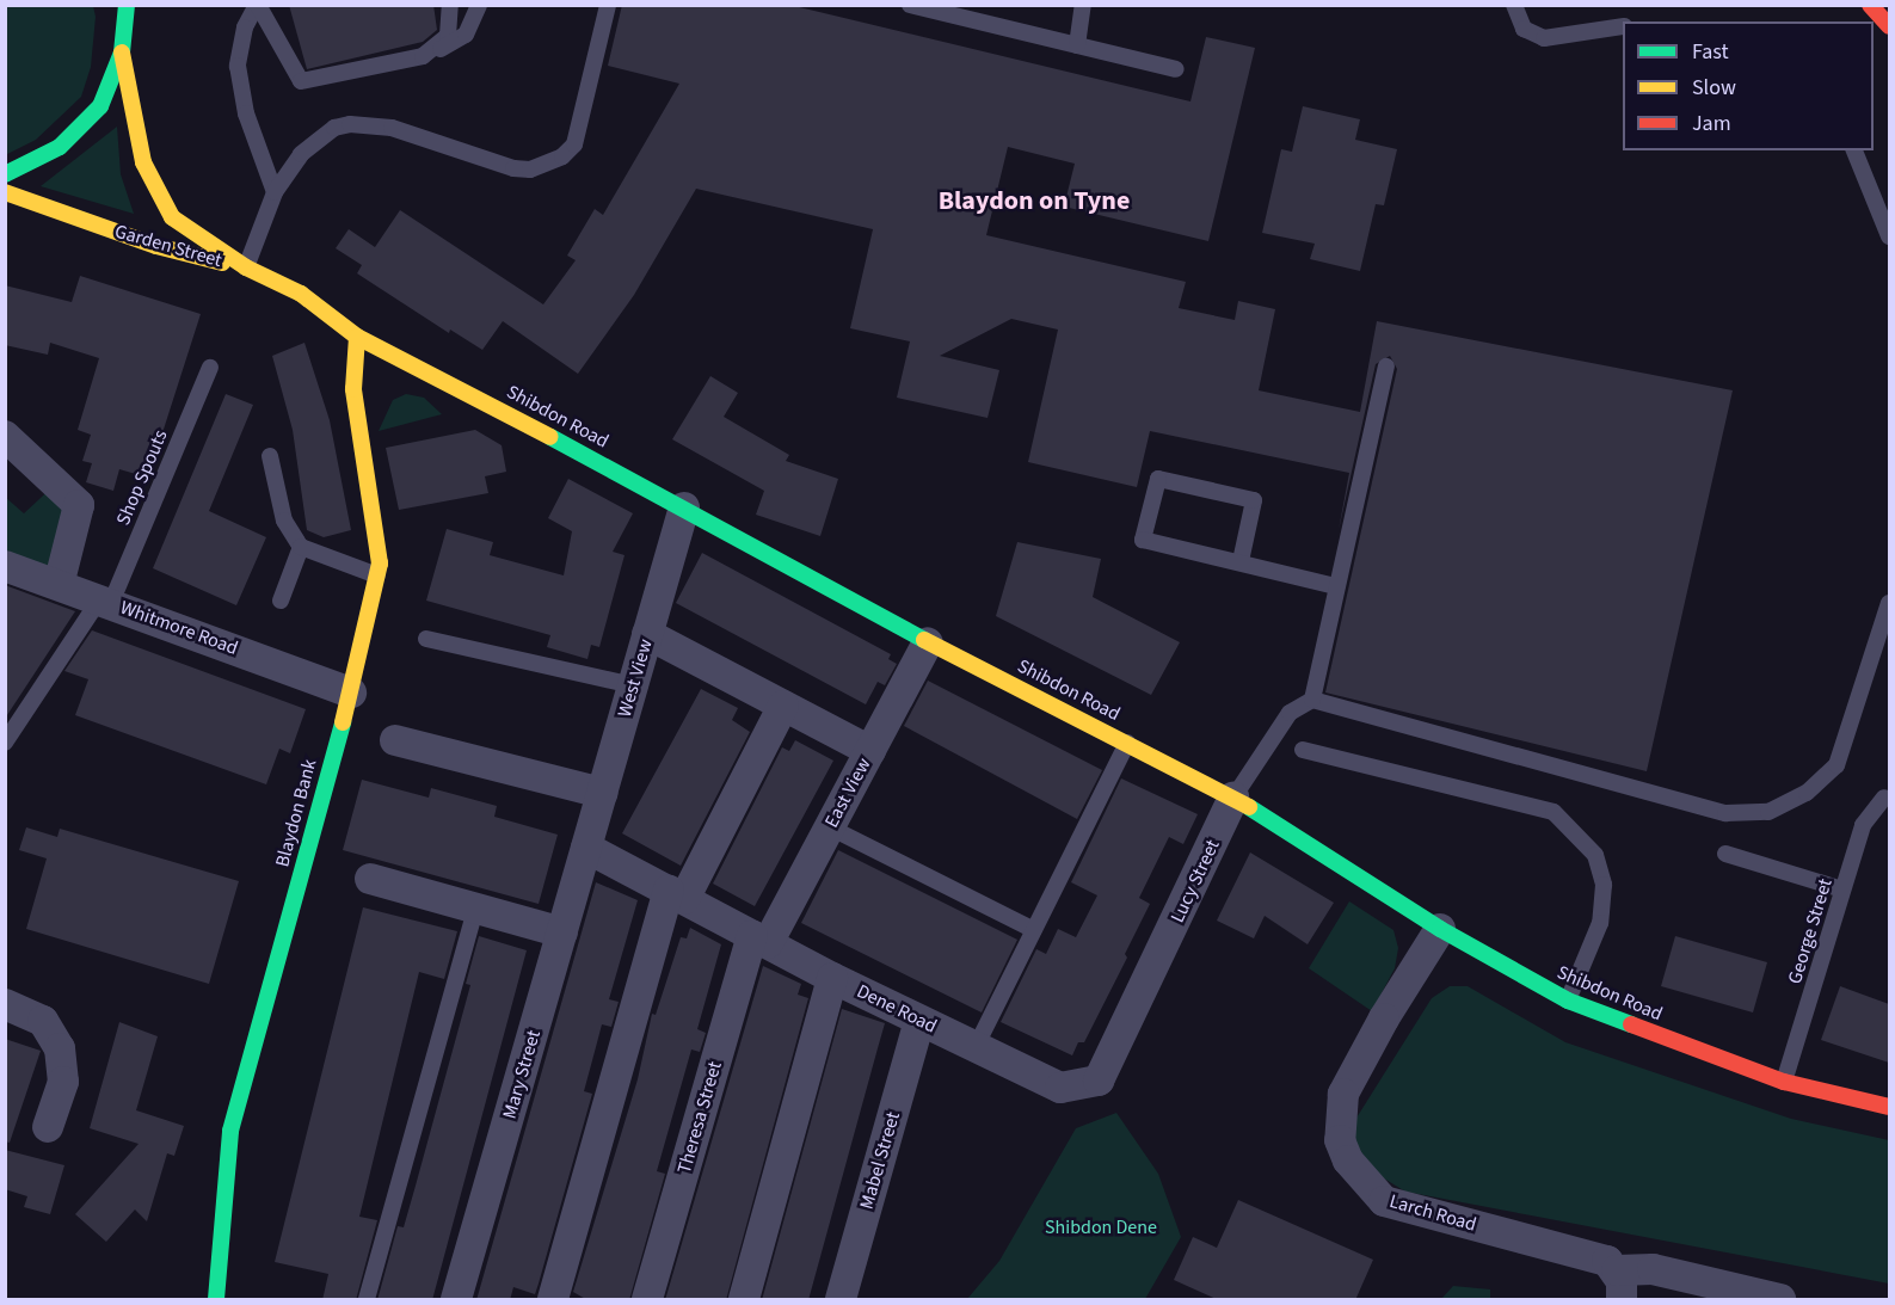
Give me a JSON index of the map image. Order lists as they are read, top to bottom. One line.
{"streets":{"street":["Garden Street","Shibdon Road","Whitmore Road","West View","East View","Blaydon Bank","Lucy Street","Dene Road","Mary Street","Theresa Street","Mabel Street","Larch Road"],"lane":["Shop Spouts","George Street"]},"crossings":[["Garden Street","Shibdon Road"],["Shibdon Road","West View"],["Shibdon Road","East View"],["Shibdon Road","Blaydon Bank"],["Shibdon Road","Lucy Street"],["Shibdon Road","George Street"],["Shibdon Road","Larch Road"],["Shop Spouts","Whitmore Road"],["Whitmore Road","Blaydon Bank"],["West View","Dene Road"],["West View","Mary Street"],["East View","Dene Road"],["East View","Theresa Street"],["Lucy Street","Dene Road"],["Dene Road","Mary Street"],["Dene Road","Theresa Street"],["Dene Road","Mabel Street"]],"districts":["Blaydon on Tyne"],"parks":["Shibdon Dene"],"legend":["Fast","Slow","Jam"]}
